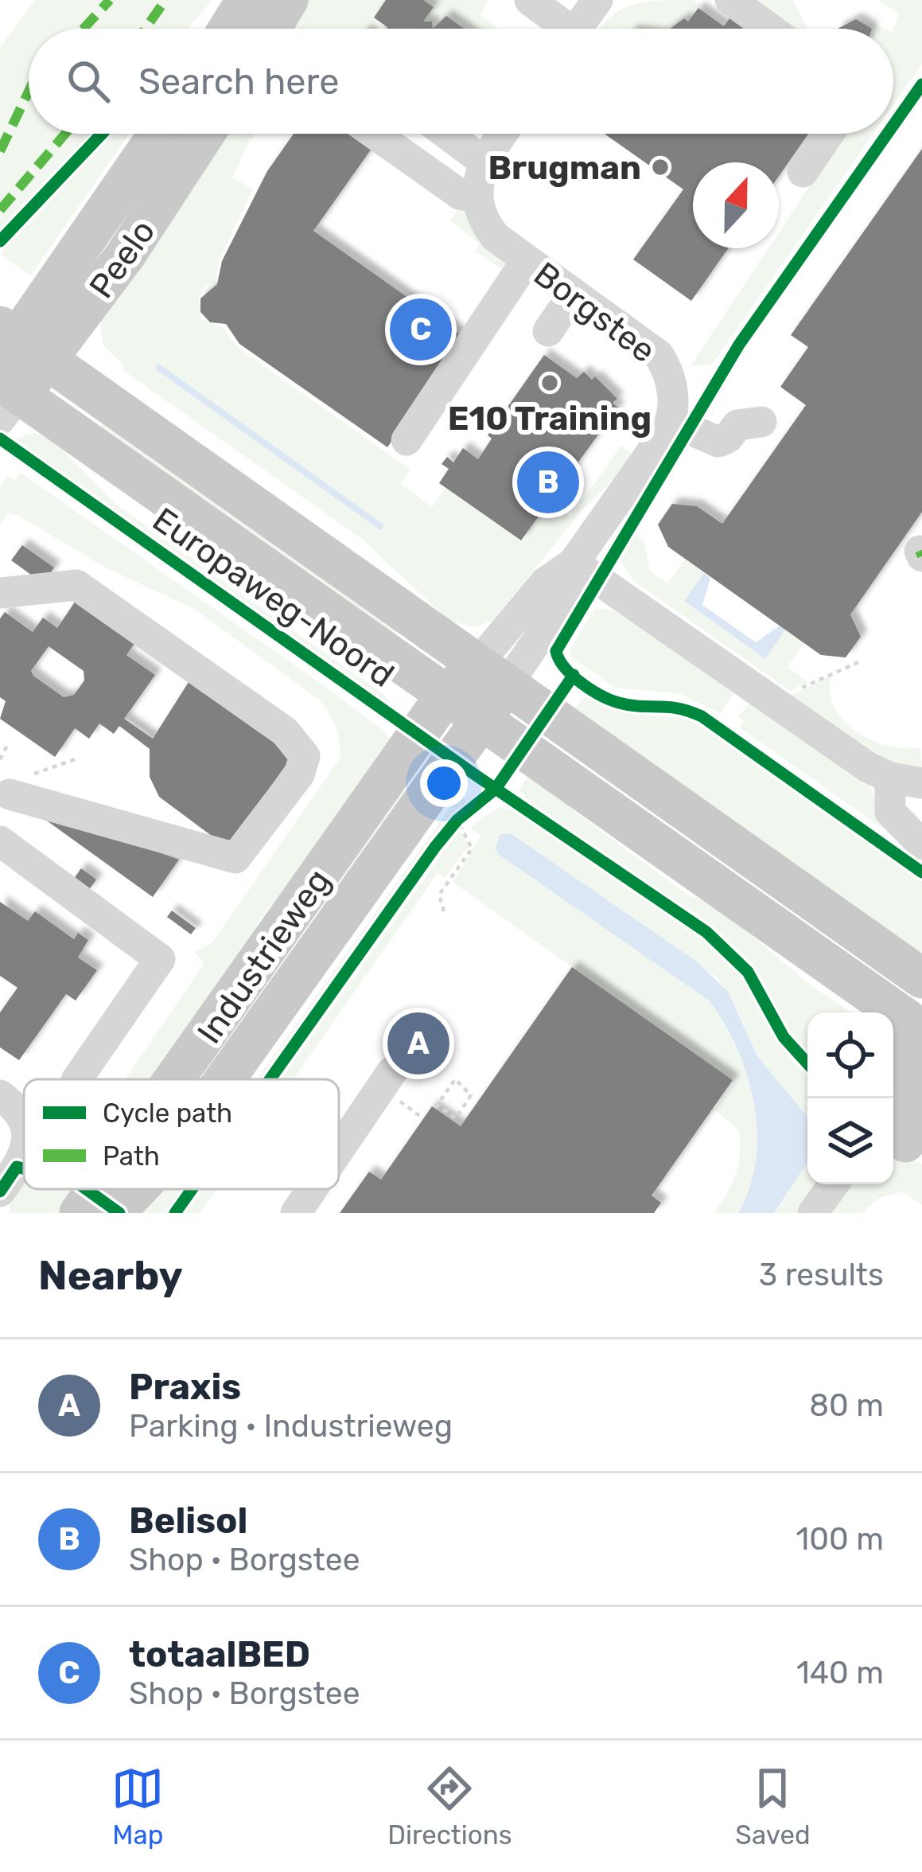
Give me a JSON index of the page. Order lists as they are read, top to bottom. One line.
{"streets":{"main road":["Peelo","Europaweg-Noord","Industrieweg"],"street":["Borgstee"]},"crossings":[["Peelo","Europaweg-Noord"],["Europaweg-Noord","Industrieweg"]],"places":["Brugman","E10 Training"],"legend":["Cycle path","Path"],"north":"top","page":{"search":"Search here","pins":["C","B","A"],"heading":["Nearby","3 results"],"list":[{"mark":"A","name":"Praxis","note":"Parking · Industrieweg","value":"80 m"},{"mark":"B","name":"Belisol","note":"Shop · Borgstee","value":"100 m"},{"mark":"C","name":"totaalBED","note":"Shop · Borgstee","value":"140 m"}],"nav":["Map","Directions","Saved"]}}
